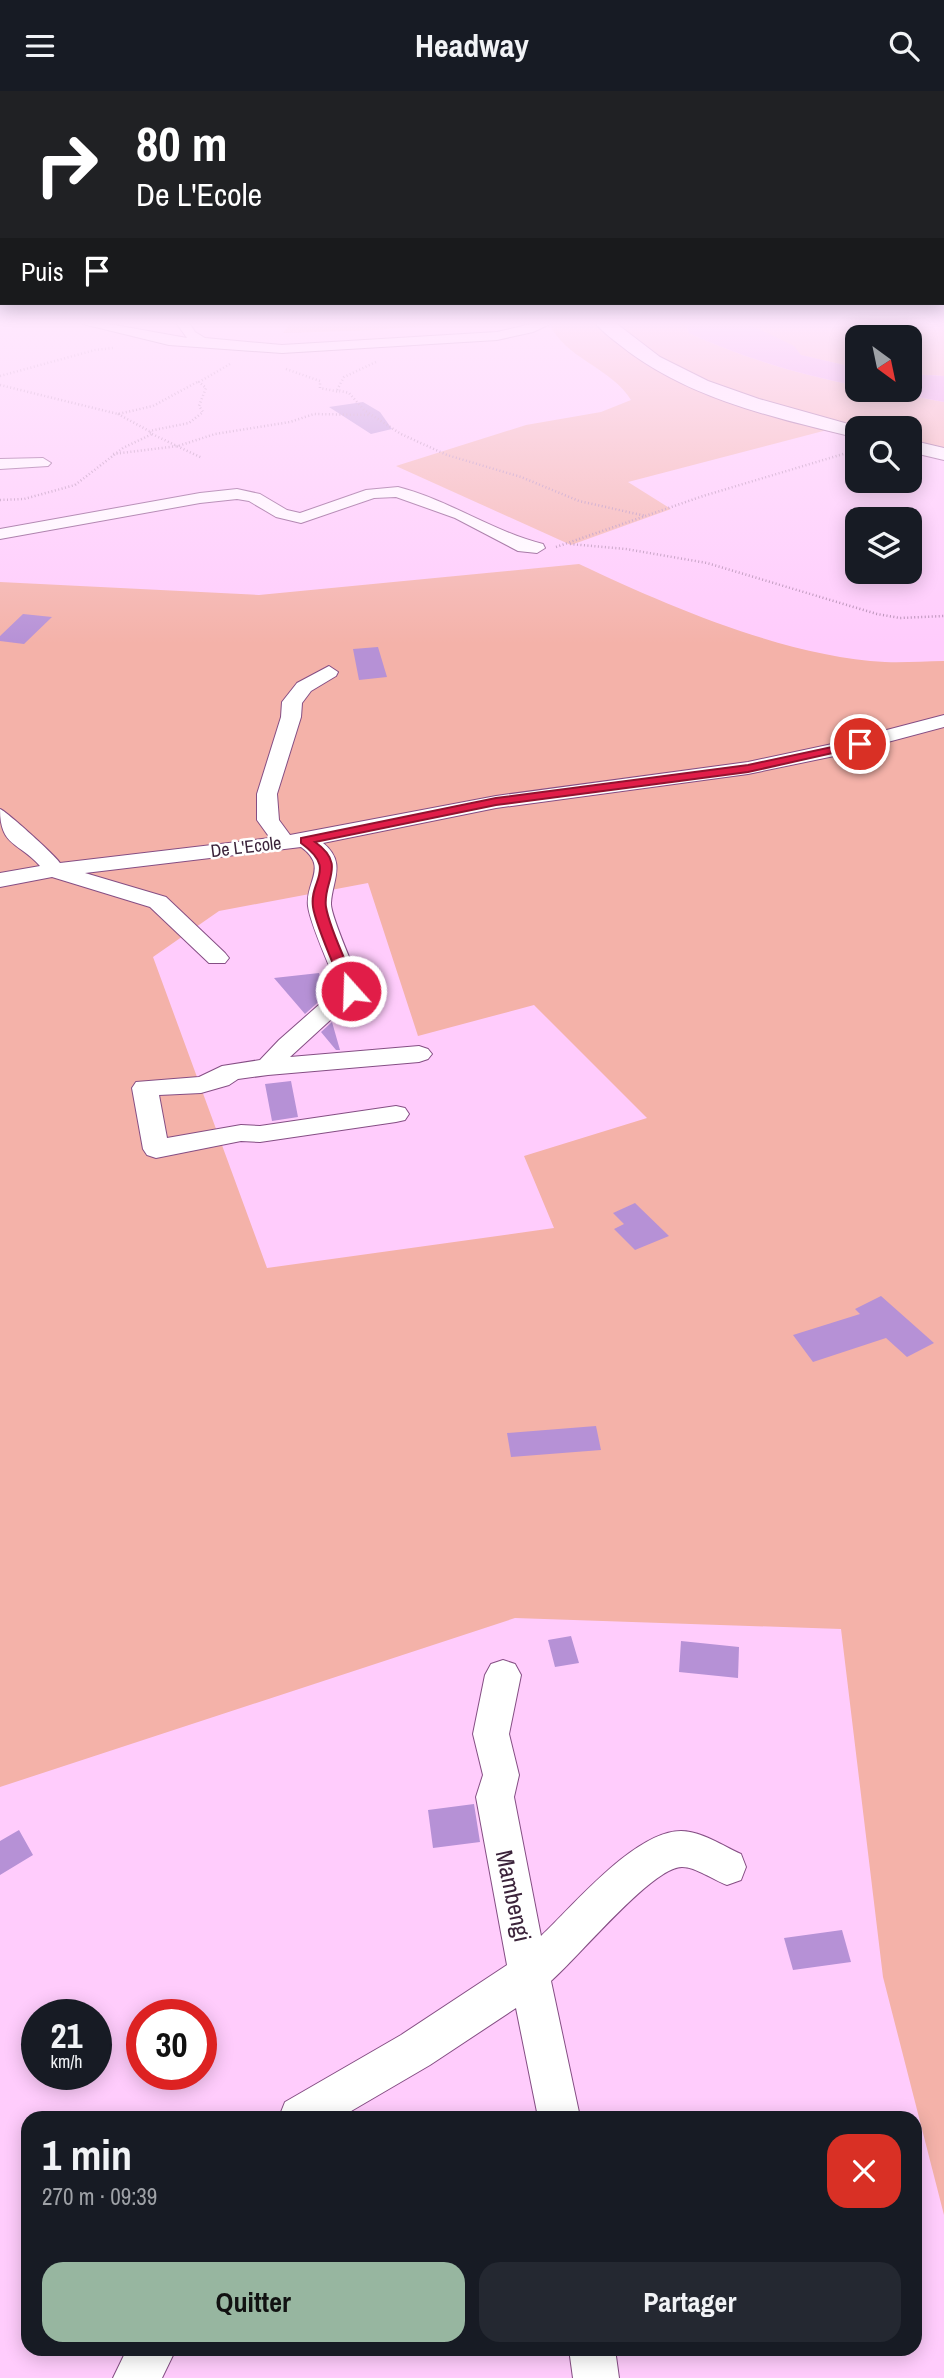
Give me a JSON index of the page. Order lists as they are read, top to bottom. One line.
{"streets":{"street":["De L'Ecole","Mambengi"]},"north":"bottom right","page":{"header":"Headway","turn":["80 m","De L'Ecole"],"then":"Puis","speed":"21 km/h","limit":"30","heading":["1 min","270 m · 09:39"],"buttons":["Quitter","Partager"]}}
